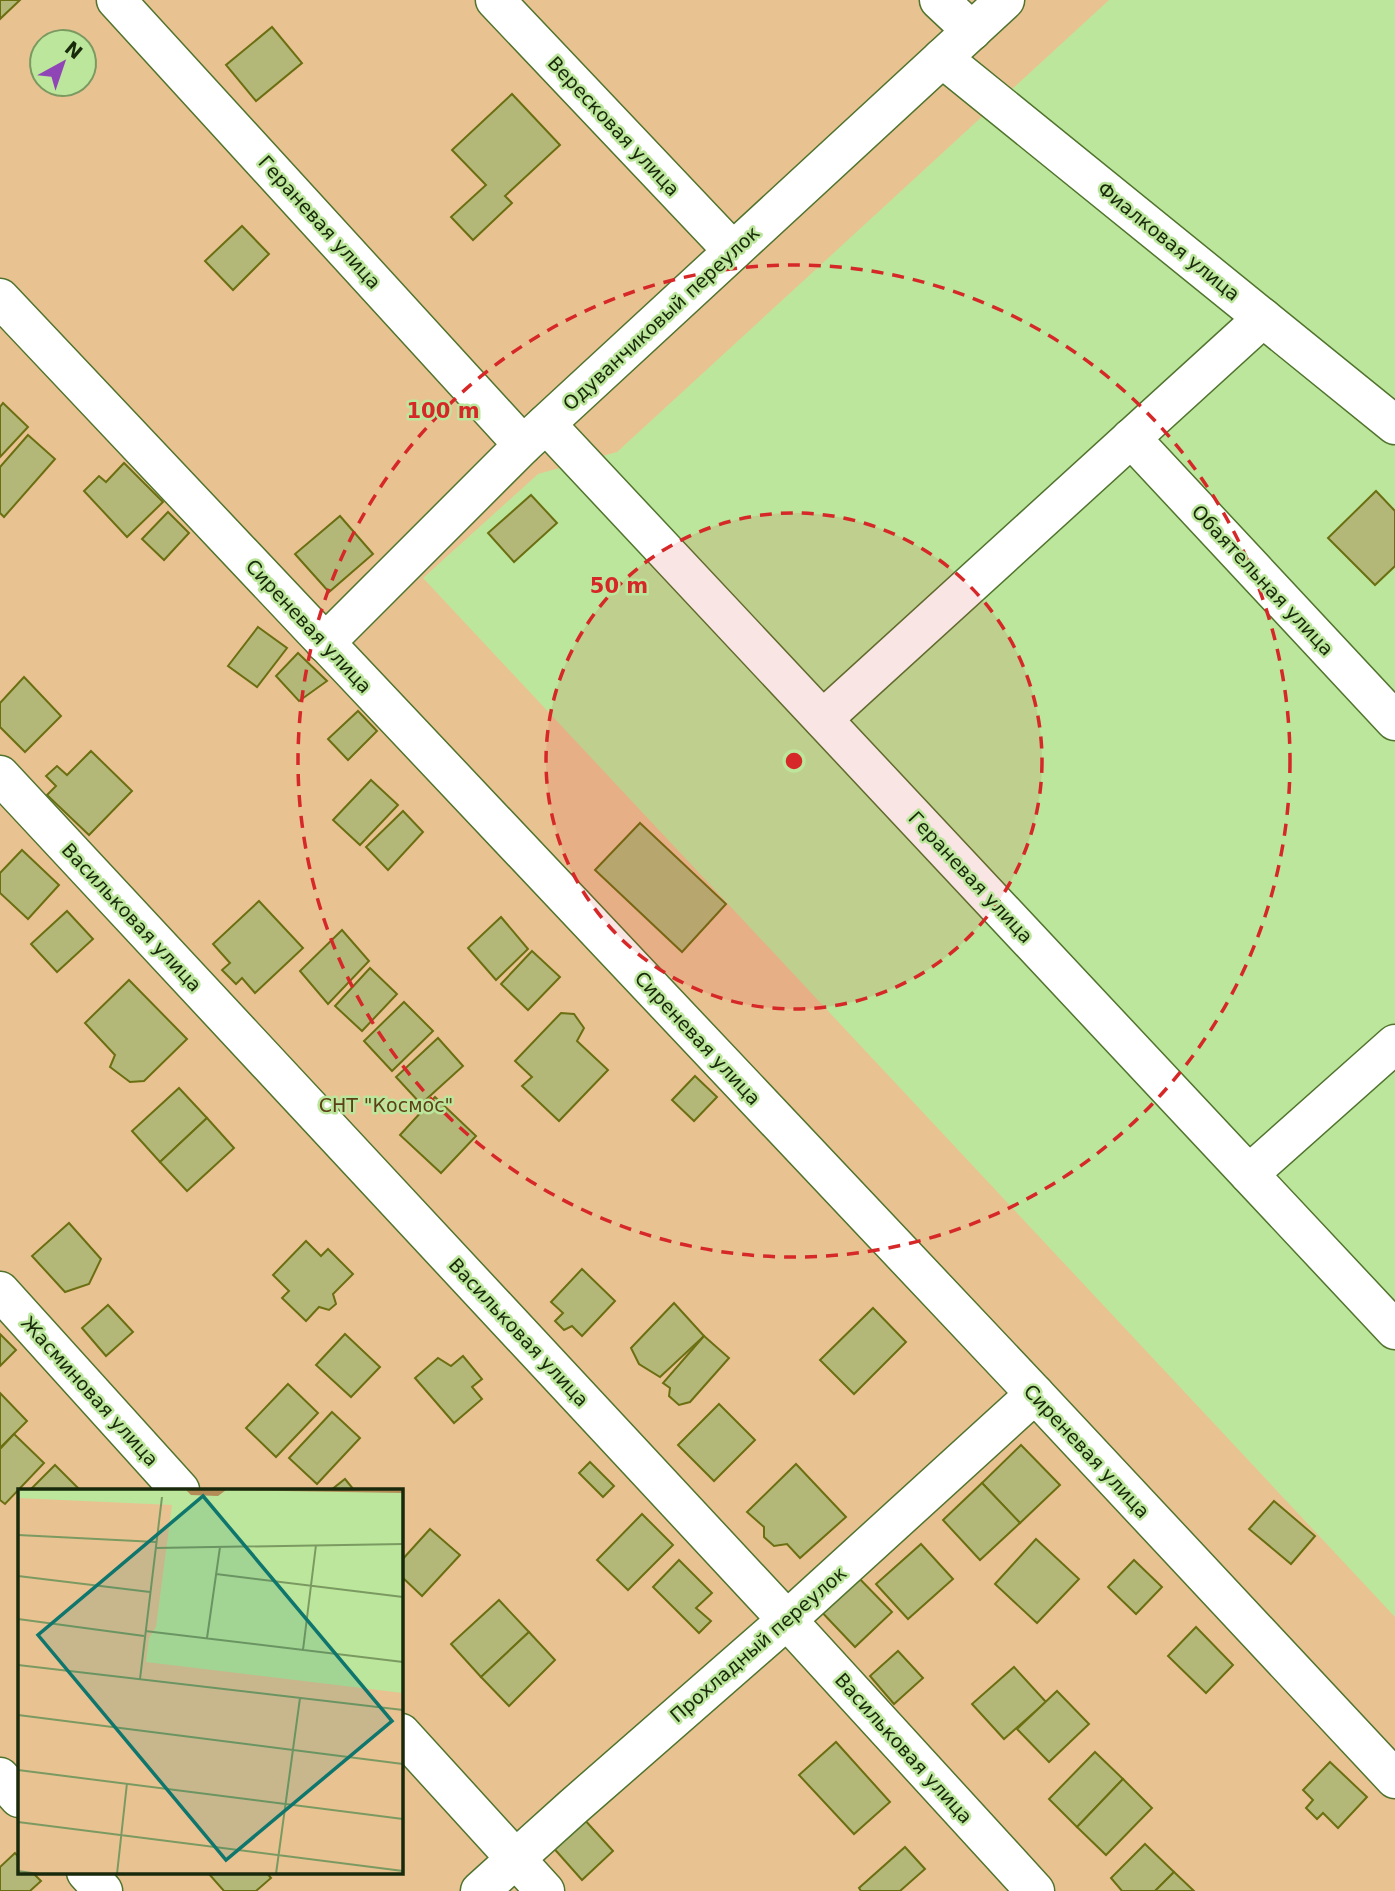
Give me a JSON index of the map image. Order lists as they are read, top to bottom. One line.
{"streets":{"lane":["Вересковая улица","Гераневая улица","Фиалковая улица","Одуванчиковый переулок","Обаятельная улица","Сиреневая улица","Васильковая улица","Жасминовая улица","Прохладный переулок"]},"crossings":[["Вересковая улица","Одуванчиковый переулок"],["Гераневая улица","Одуванчиковый переулок"],["Фиалковая улица","Одуванчиковый переулок"],["Одуванчиковый переулок","Сиреневая улица"],["Сиреневая улица","Прохладный переулок"],["Васильковая улица","Прохладный переулок"]],"parks":["СНТ \"Космос\""],"north":"top right","rings":["100 m","50 m"]}
